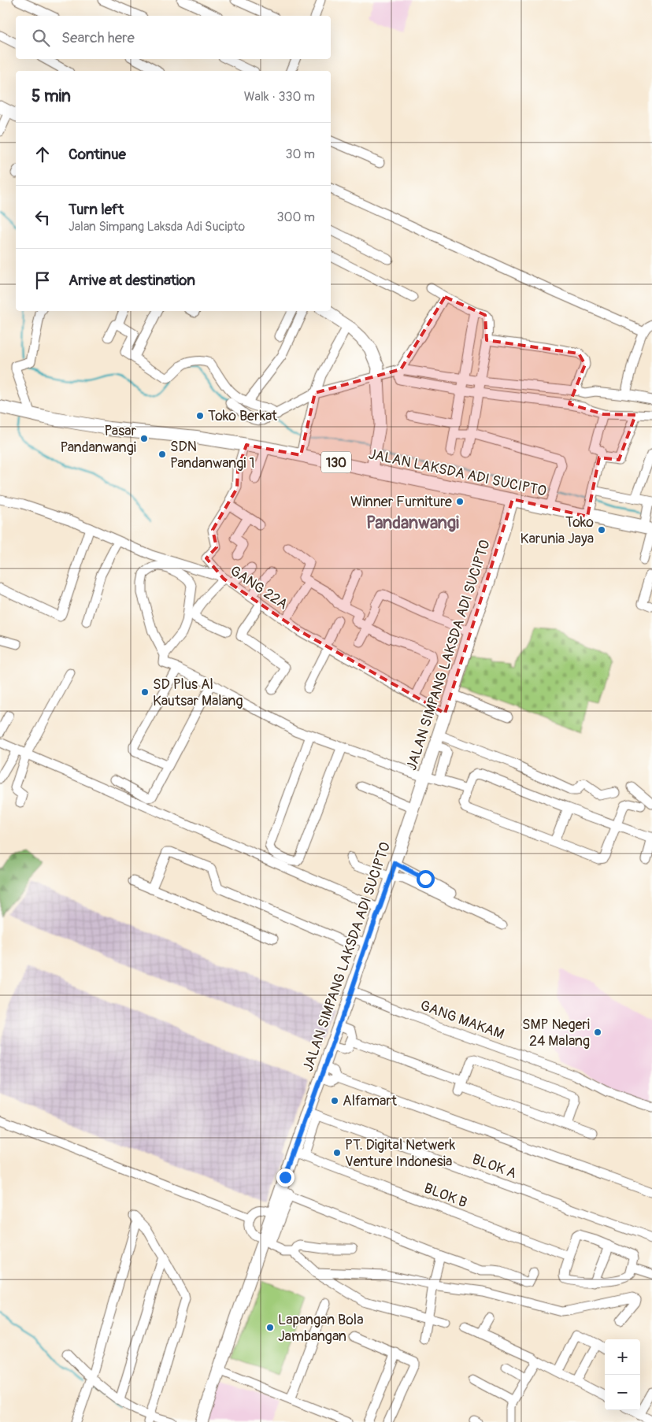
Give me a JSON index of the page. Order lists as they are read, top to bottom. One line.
{"streets":{"main road":["130","JALAN LAKSDA ADI SUCIPTO"],"street":["GANG 22A","JALAN SIMPANG LAKSDA ADI SUCIPTO","GANG MAKAM","BLOK A","BLOK B"]},"crossings":[["JALAN LAKSDA ADI SUCIPTO","JALAN SIMPANG LAKSDA ADI SUCIPTO"],["GANG 22A","JALAN SIMPANG LAKSDA ADI SUCIPTO"],["JALAN SIMPANG LAKSDA ADI SUCIPTO","GANG MAKAM"],["JALAN SIMPANG LAKSDA ADI SUCIPTO","BLOK A"],["JALAN SIMPANG LAKSDA ADI SUCIPTO","BLOK B"]],"districts":["Pandanwangi"],"places":["Toko Berkat","Pasar Pandanwangi","SDN Pandanwangi 1","Winner Furniture","Toko Karunia Jaya","SD Plus Al Kautsar Malang","SMP Negeri 24 Malang","Alfamart","PT. Digital Netwerk Venture Indonesia","Lapangan Bola Jambangan"],"page":{"search":"Search here","heading":["5 min","Walk · 330 m"],"list":[["Continue","30 m"],["Turn left","Jalan Simpang Laksda Adi Sucipto","300 m"],"Arrive at destination"],"map_buttons":["+","−"]}}
